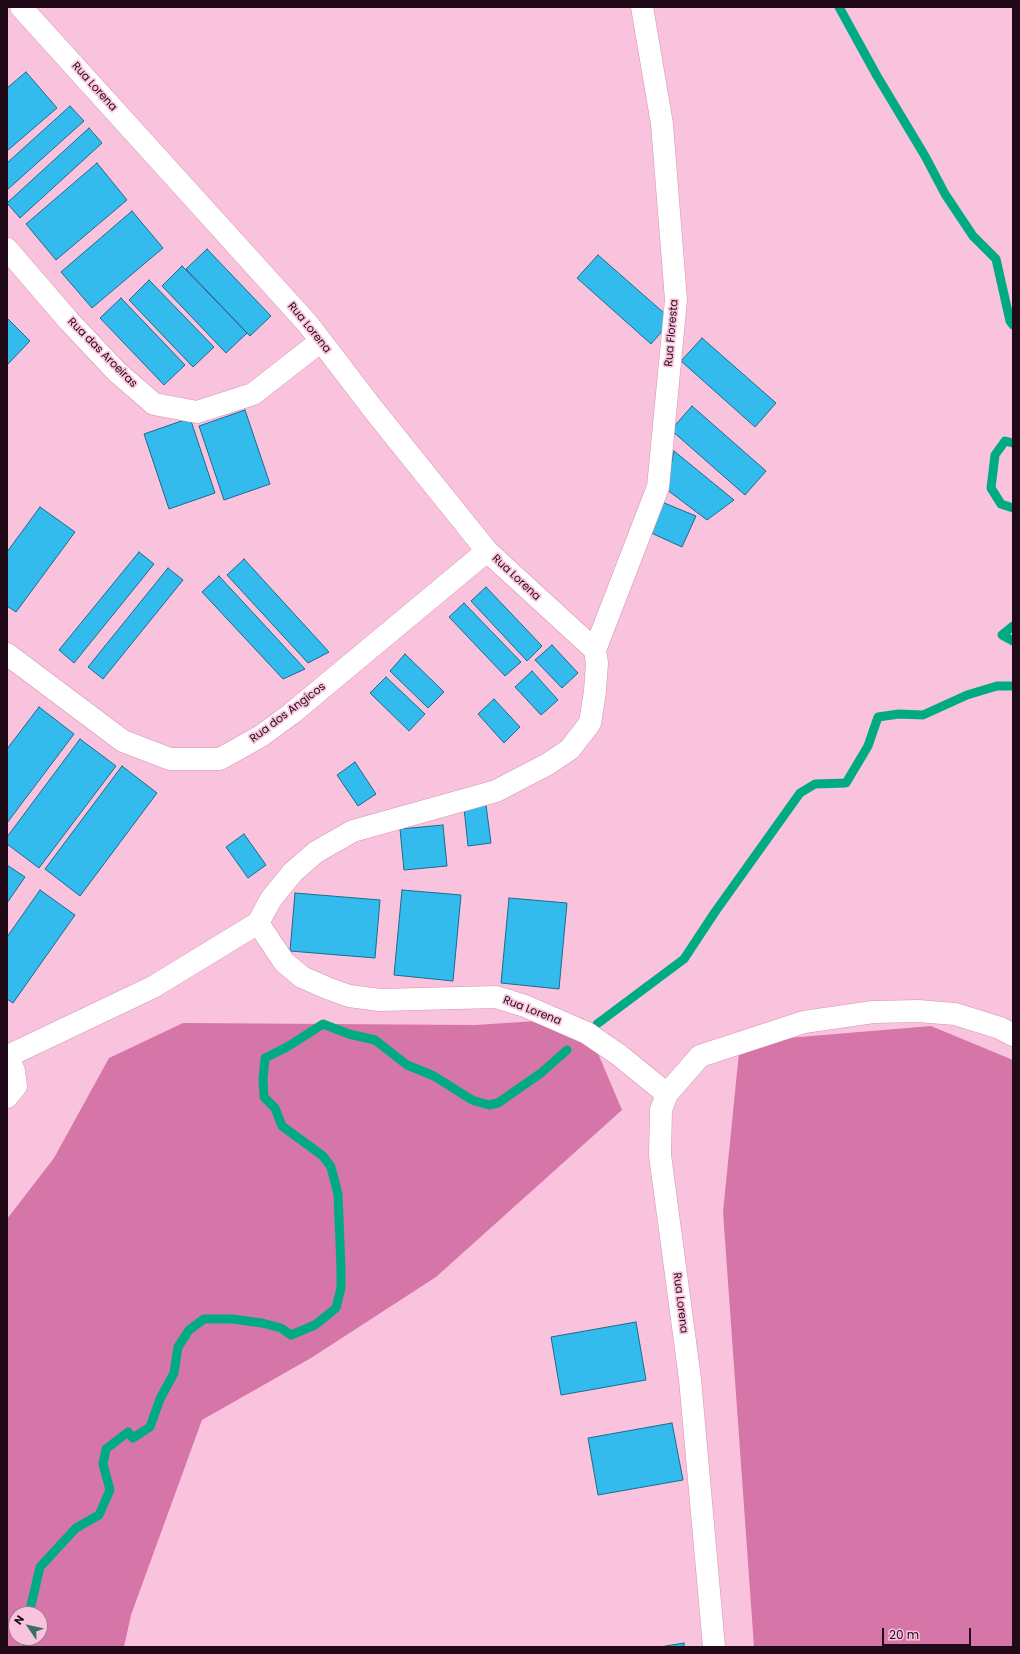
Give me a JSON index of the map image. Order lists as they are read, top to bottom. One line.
{"streets":{"street":["Rua Lorena","Rua Floresta","Rua das Aroeiras","Rua dos Angicos"]},"crossings":[["Rua Lorena","Rua Floresta"],["Rua Lorena","Rua das Aroeiras"],["Rua Lorena","Rua dos Angicos"]],"scale_bar":"20 m","north":"top left"}
